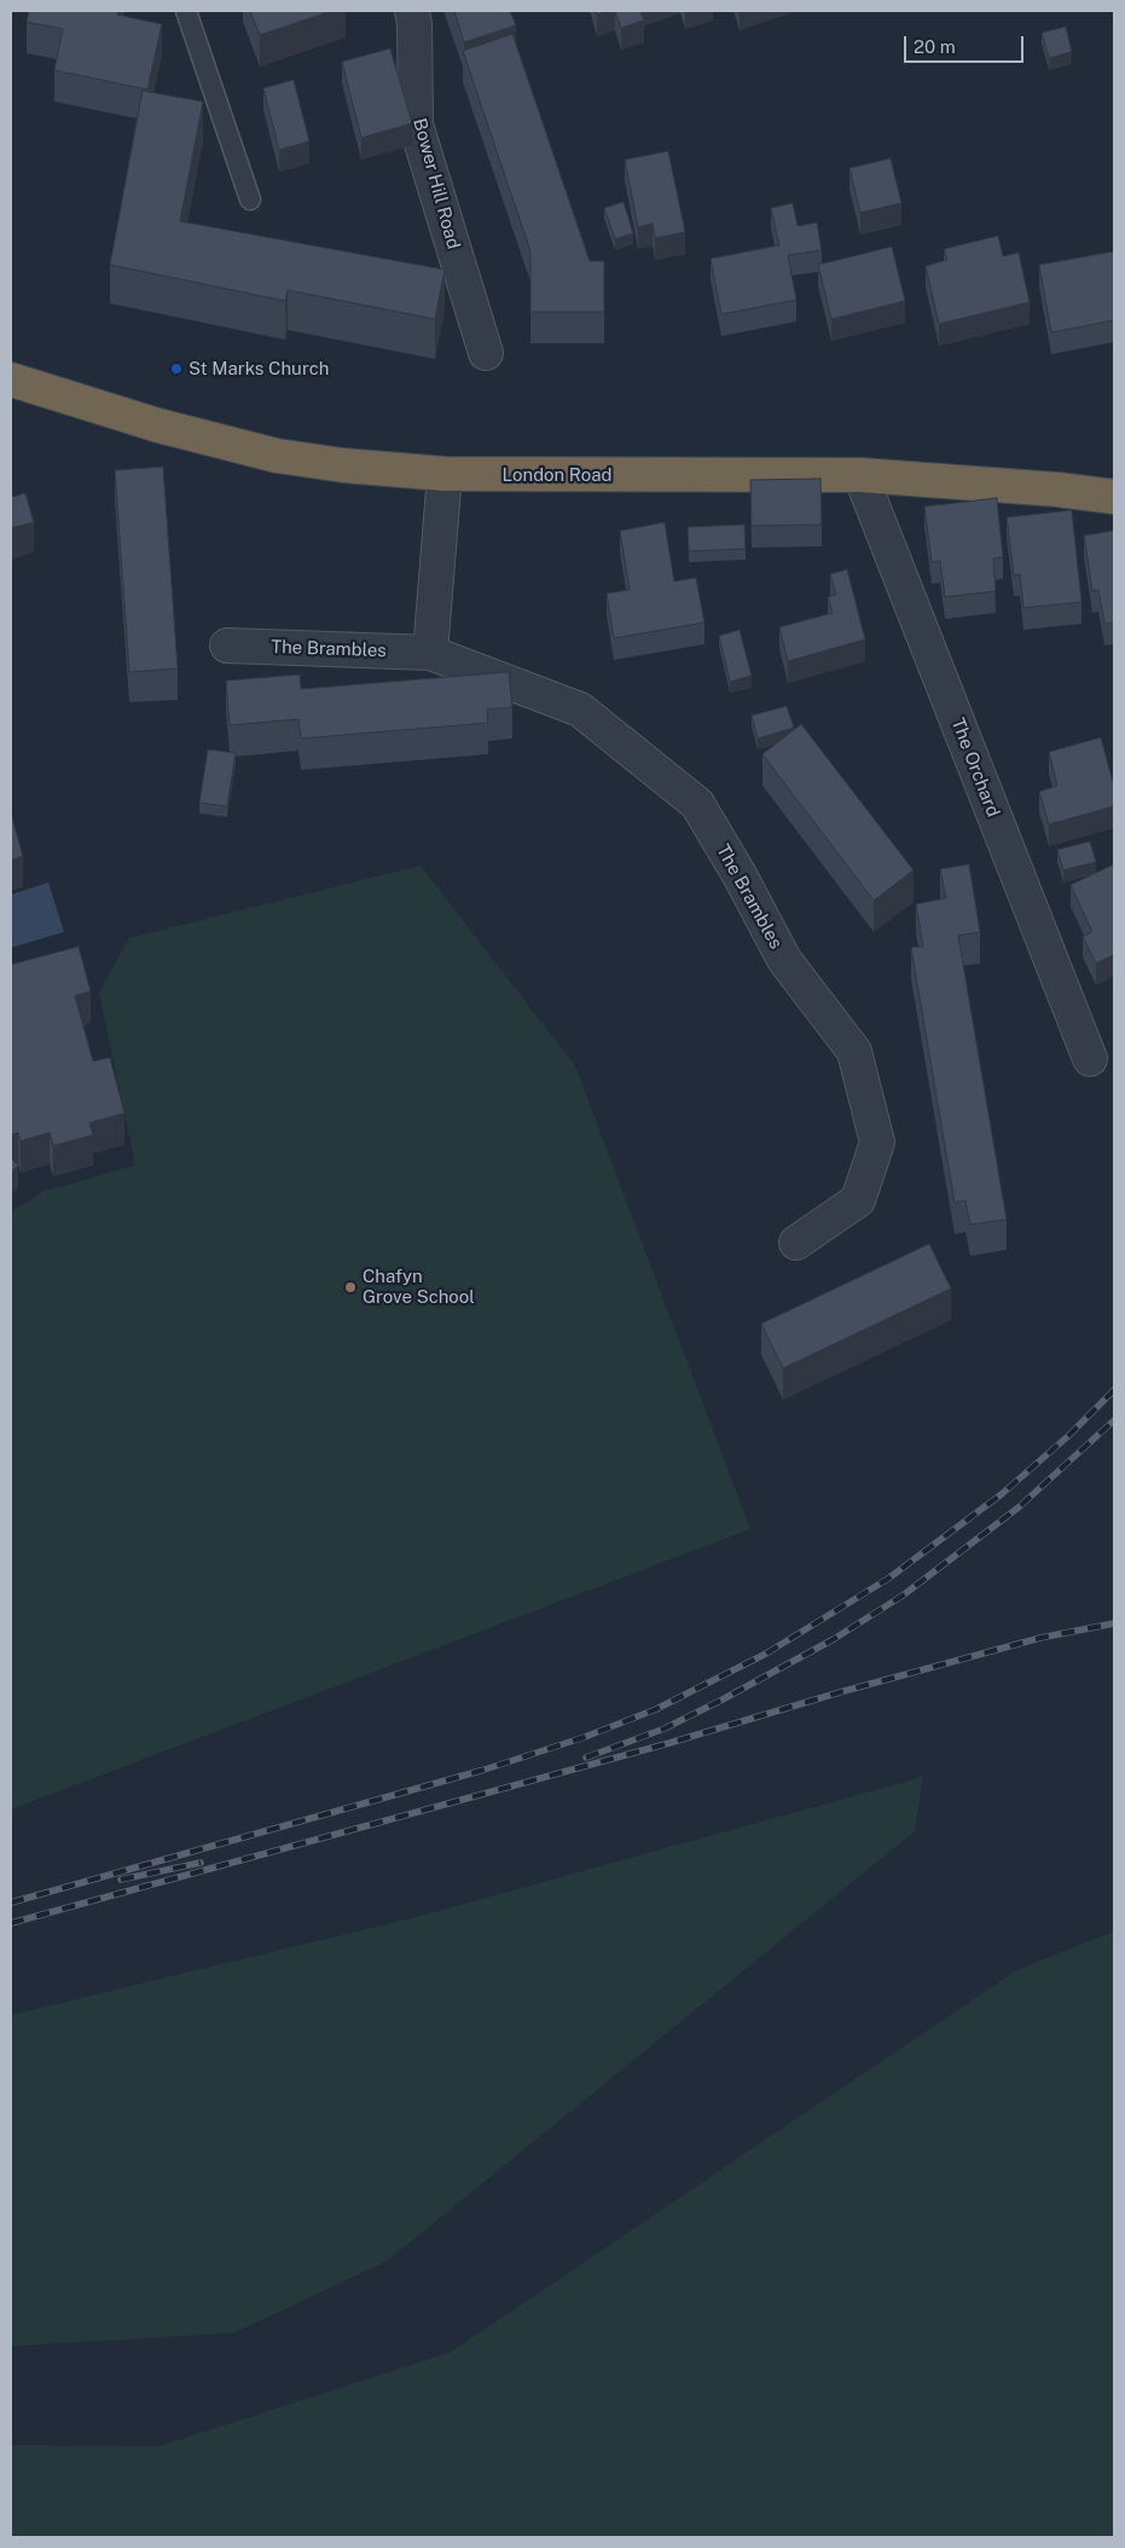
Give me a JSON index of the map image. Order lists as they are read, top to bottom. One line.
{"streets":{"highway":["London Road"],"street":["Bower Hill Road","The Brambles","The Orchard"]},"crossings":[["London Road","The Orchard"]],"places":["St Marks Church","Chafyn Grove School"],"scale_bar":"20 m"}
